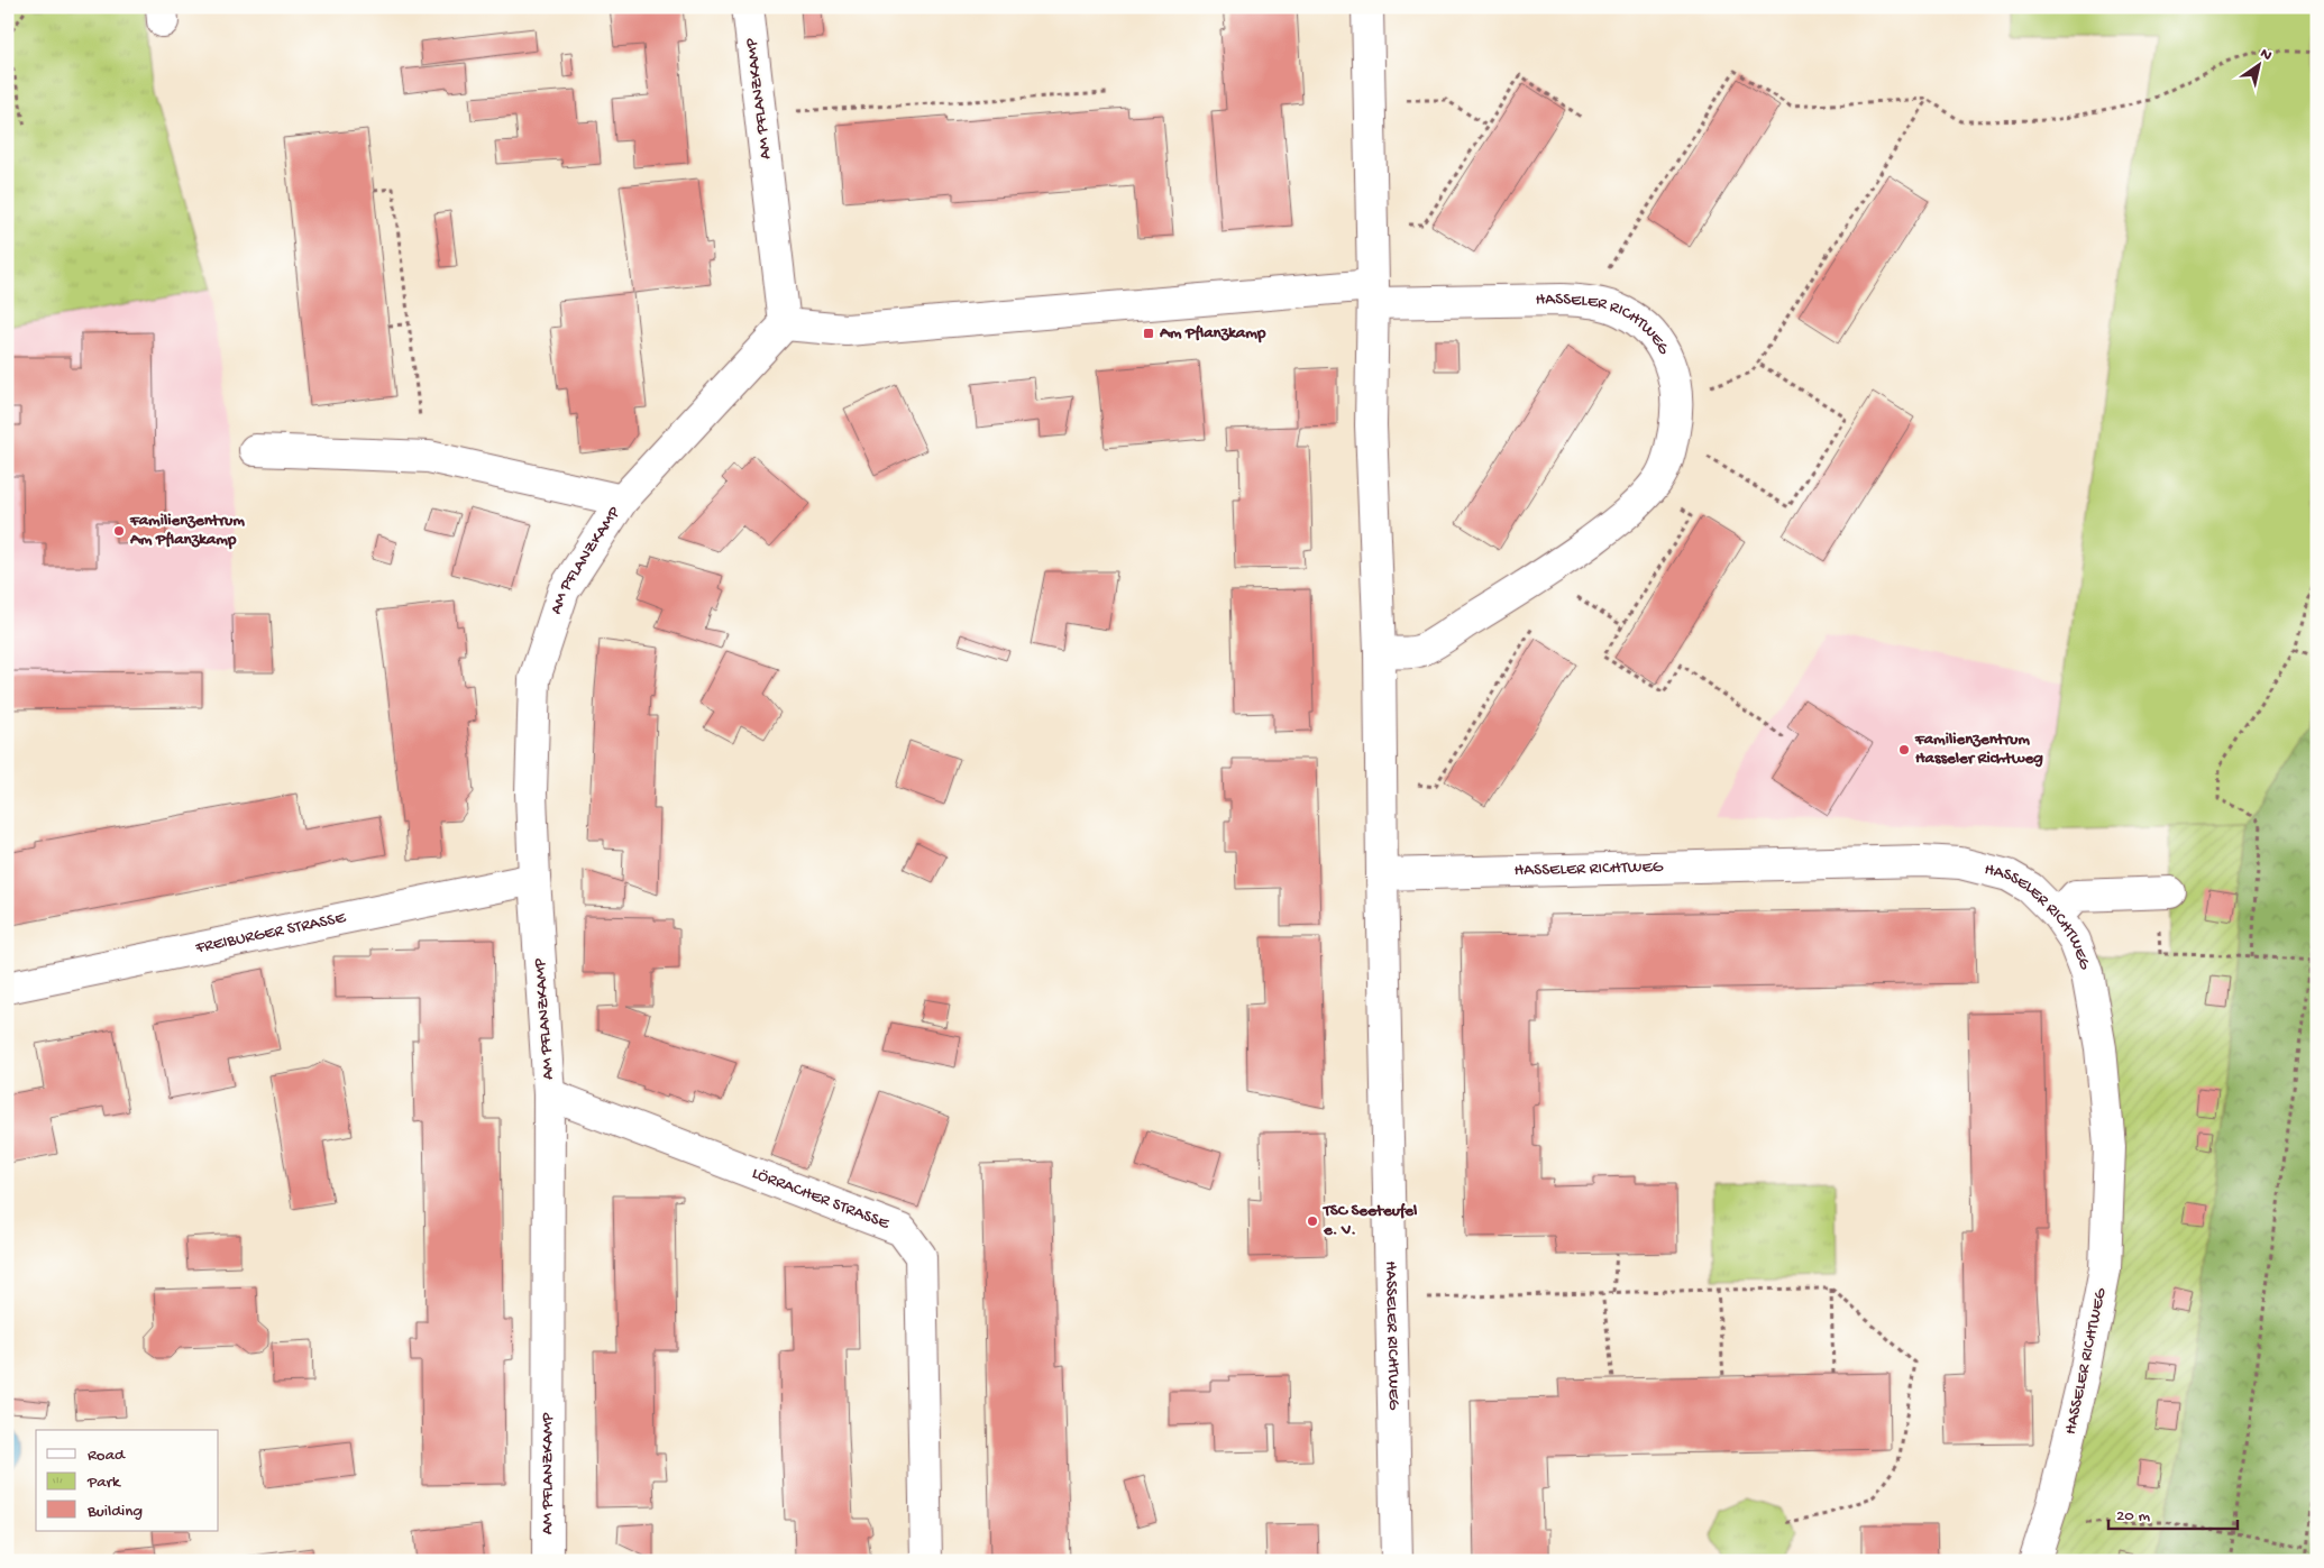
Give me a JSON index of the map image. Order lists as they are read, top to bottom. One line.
{"streets":{"street":["AM PFLANZKAMP","HASSELER RICHTWEG","FREIBURGER STRASSE","LÖRRACHER STRASSE"]},"crossings":[["AM PFLANZKAMP","FREIBURGER STRASSE"],["AM PFLANZKAMP","LÖRRACHER STRASSE"]],"places":{"transit":["Am Pflanzkamp"],"other":["Familienzentrum Am Pflanzkamp","Familienzentrum Hasseler Richtweg","TSC Seeteufel e. V."]},"legend":["Road","Park","Building"],"scale_bar":"20 m","north":"top right"}
